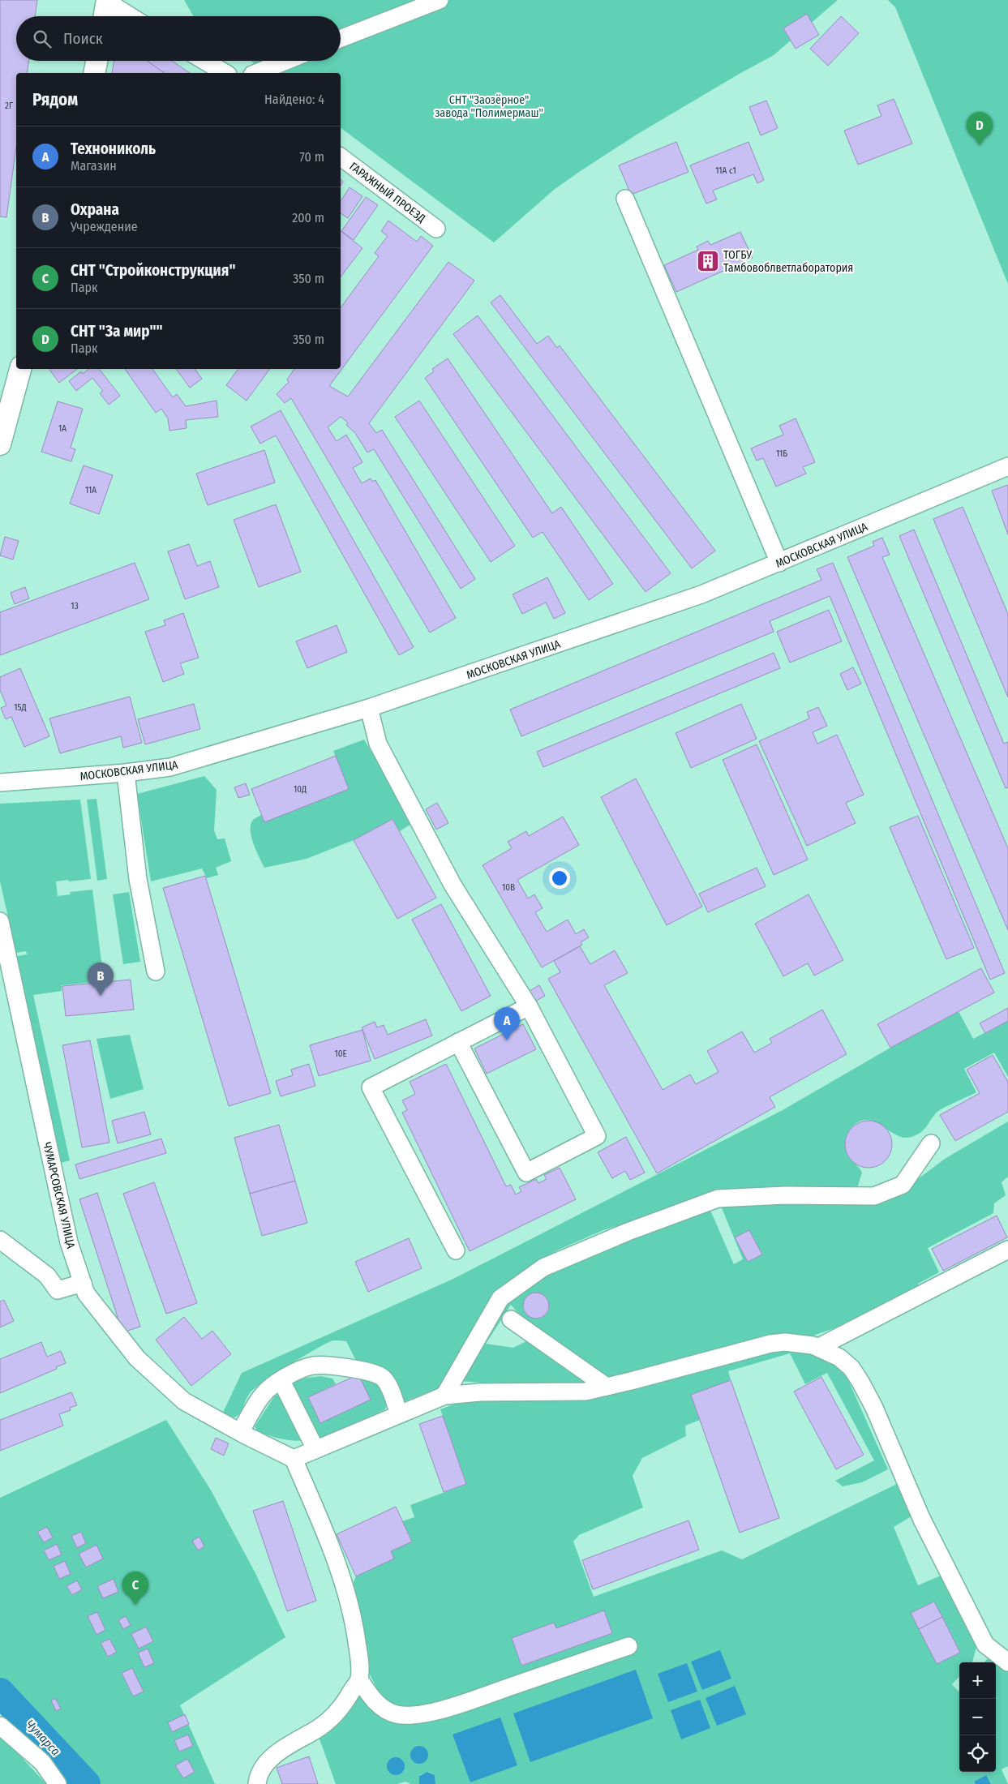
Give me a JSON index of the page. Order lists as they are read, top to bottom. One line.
{"streets":{"street":["ГАРАЖНЫЙ ПРОЕЗД","МОСКОВСКАЯ УЛИЦА","ЧУМАРСОВСКАЯ УЛИЦА"]},"water":["Чумарса"],"parks":["СНТ \"Заозёрное\" завода \"Полимермаш\""],"places":{"building":["ТОГБУ Тамбовоблветлаборатория"]},"house_numbers":["2Г","11А с1","1А","11Б","11А","13","15Д","10Д","10В","10Е"],"page":{"search":"Поиск","heading":["Рядом","Найдено: 4"],"pins":["D","B","A","C"],"list":[{"mark":"A","name":"Технониколь","note":"Магазин","value":"70 m"},{"mark":"B","name":"Охрана","note":"Учреждение","value":"200 m"},{"mark":"C","name":"СНТ \"Стройконструкция\"","note":"Парк","value":"350 m"},{"mark":"D","name":"СНТ \"За мир\"\"","note":"Парк","value":"350 m"}],"map_buttons":["+","−"]}}
